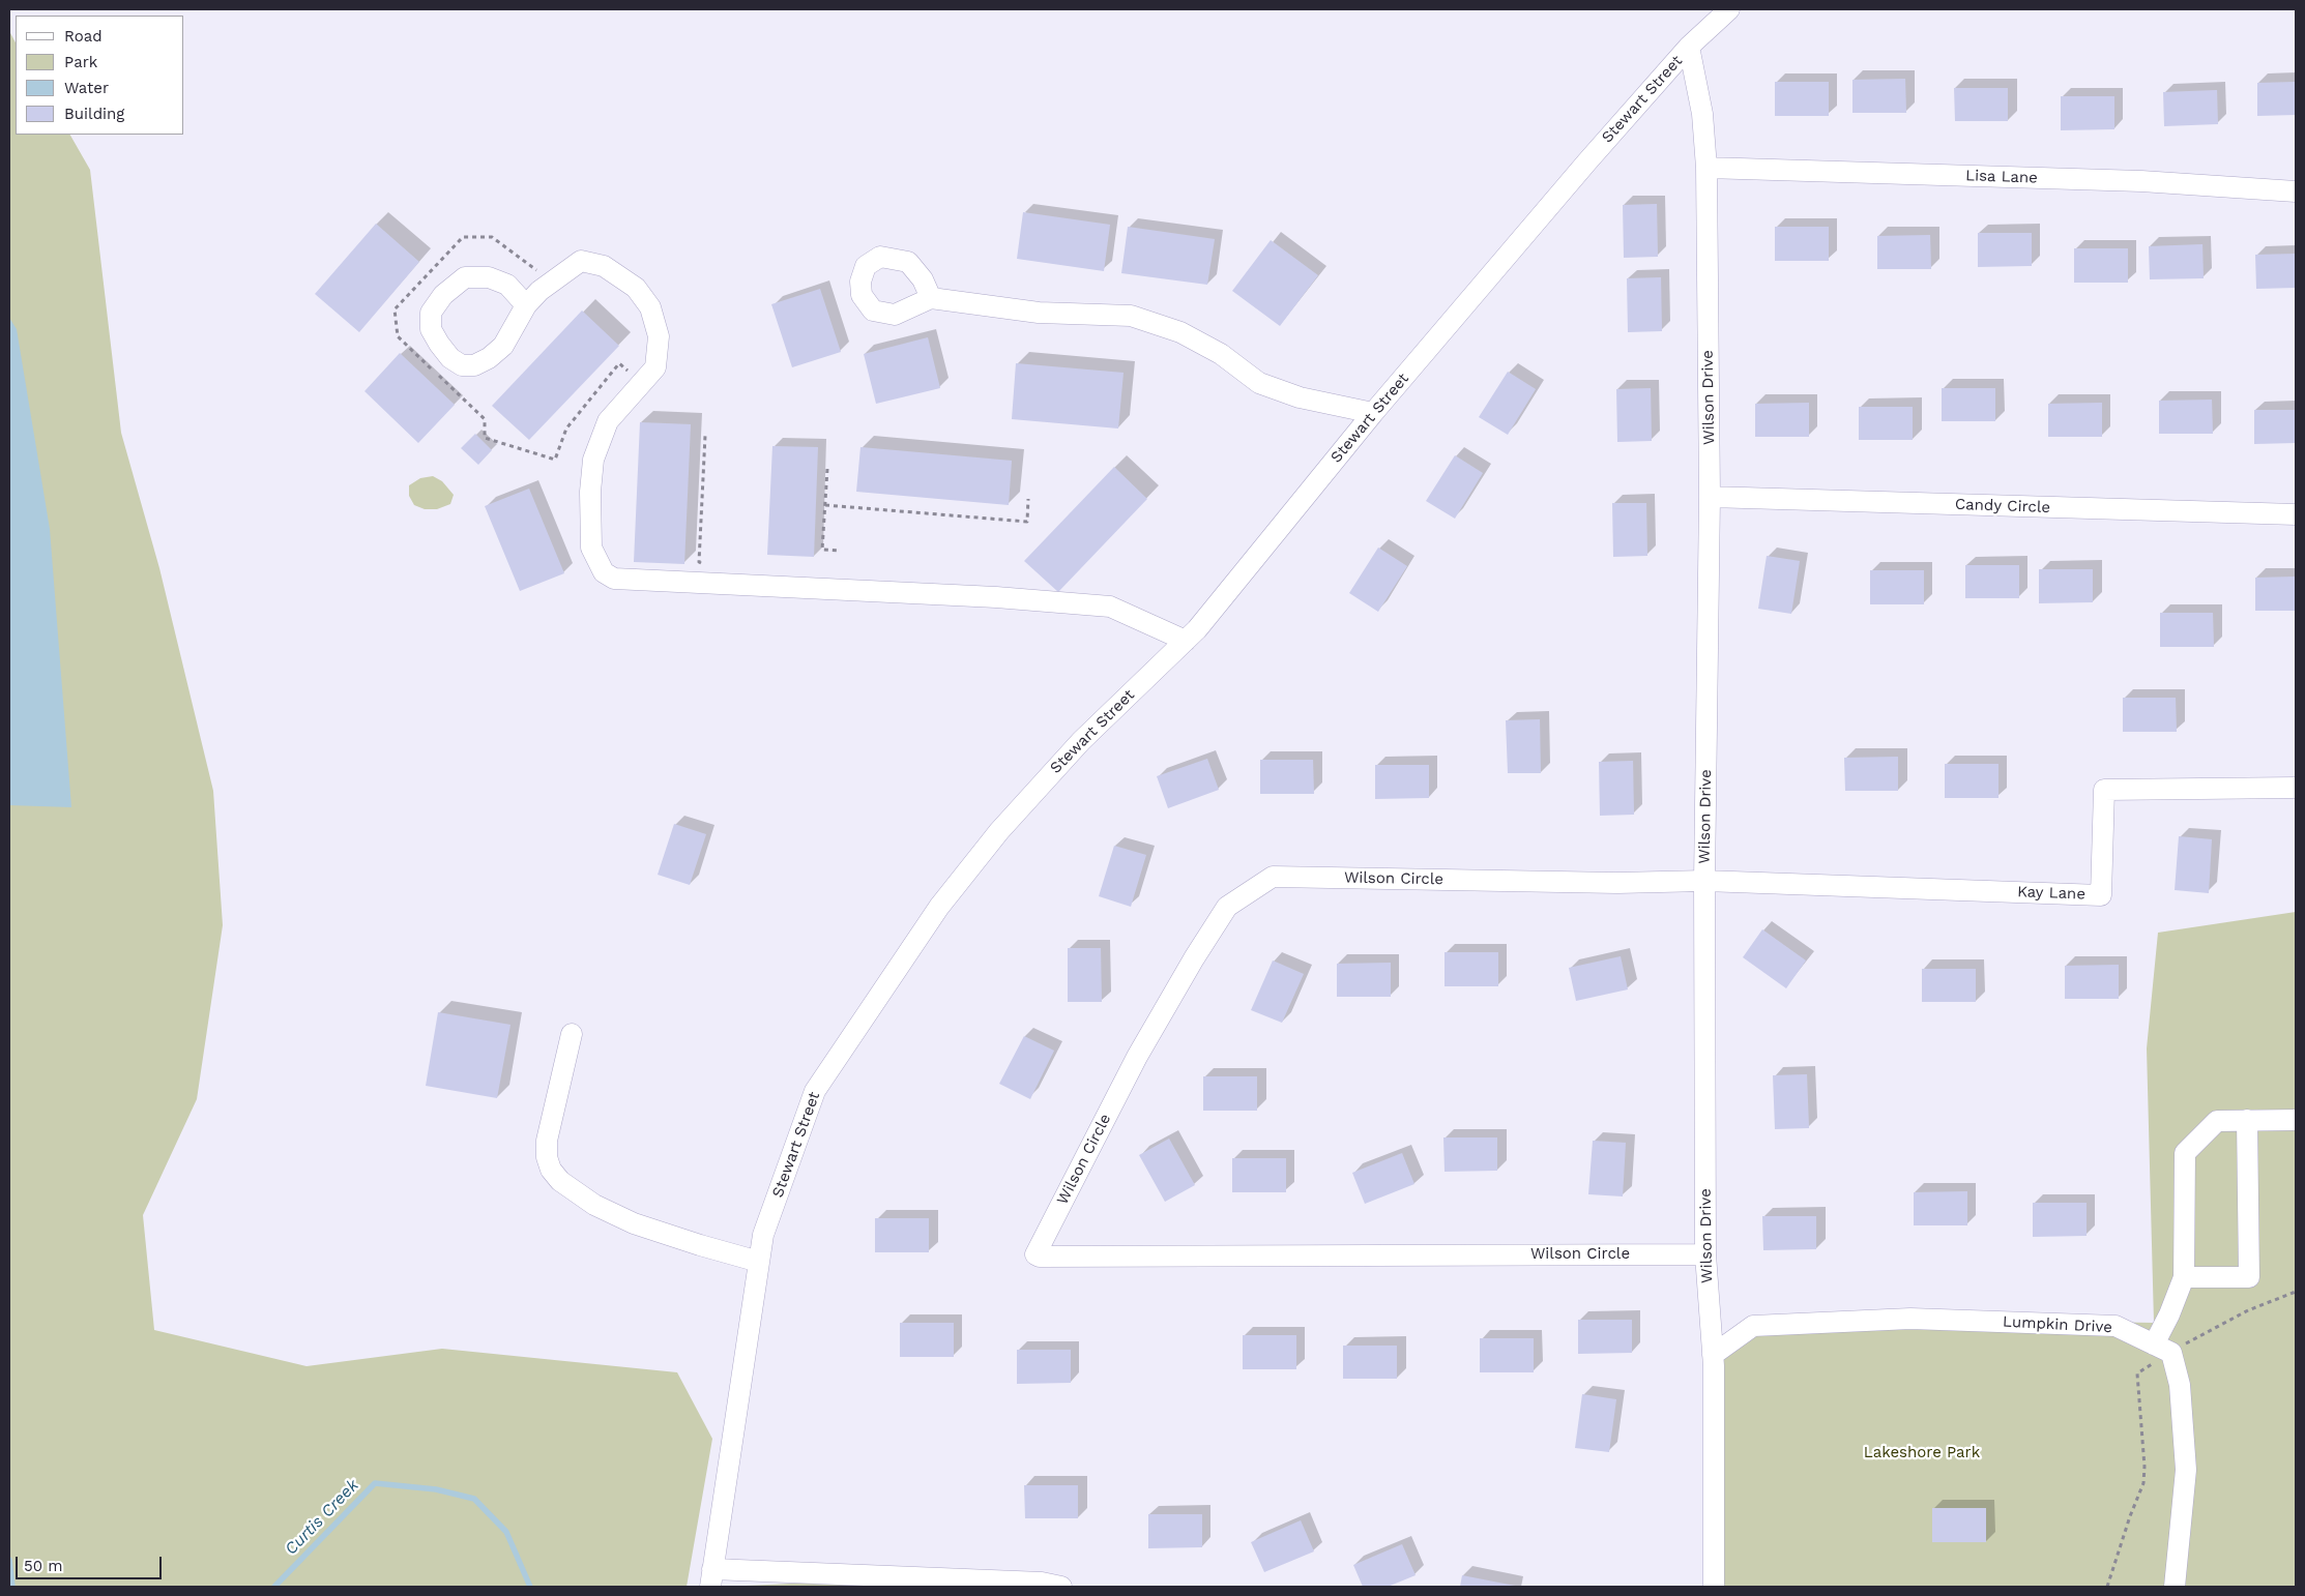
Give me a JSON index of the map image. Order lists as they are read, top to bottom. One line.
{"streets":{"street":["Stewart Street","Lisa Lane","Wilson Drive","Candy Circle","Wilson Circle","Kay Lane","Lumpkin Drive"]},"crossings":[["Stewart Street","Wilson Drive"],["Lisa Lane","Wilson Drive"],["Wilson Drive","Candy Circle"],["Wilson Drive","Wilson Circle"],["Wilson Drive","Kay Lane"],["Wilson Drive","Lumpkin Drive"],["Wilson Circle","Kay Lane"]],"water":["Curtis Creek"],"parks":["Lakeshore Park"],"legend":["Road","Park","Water","Building"],"scale_bar":"50 m"}
